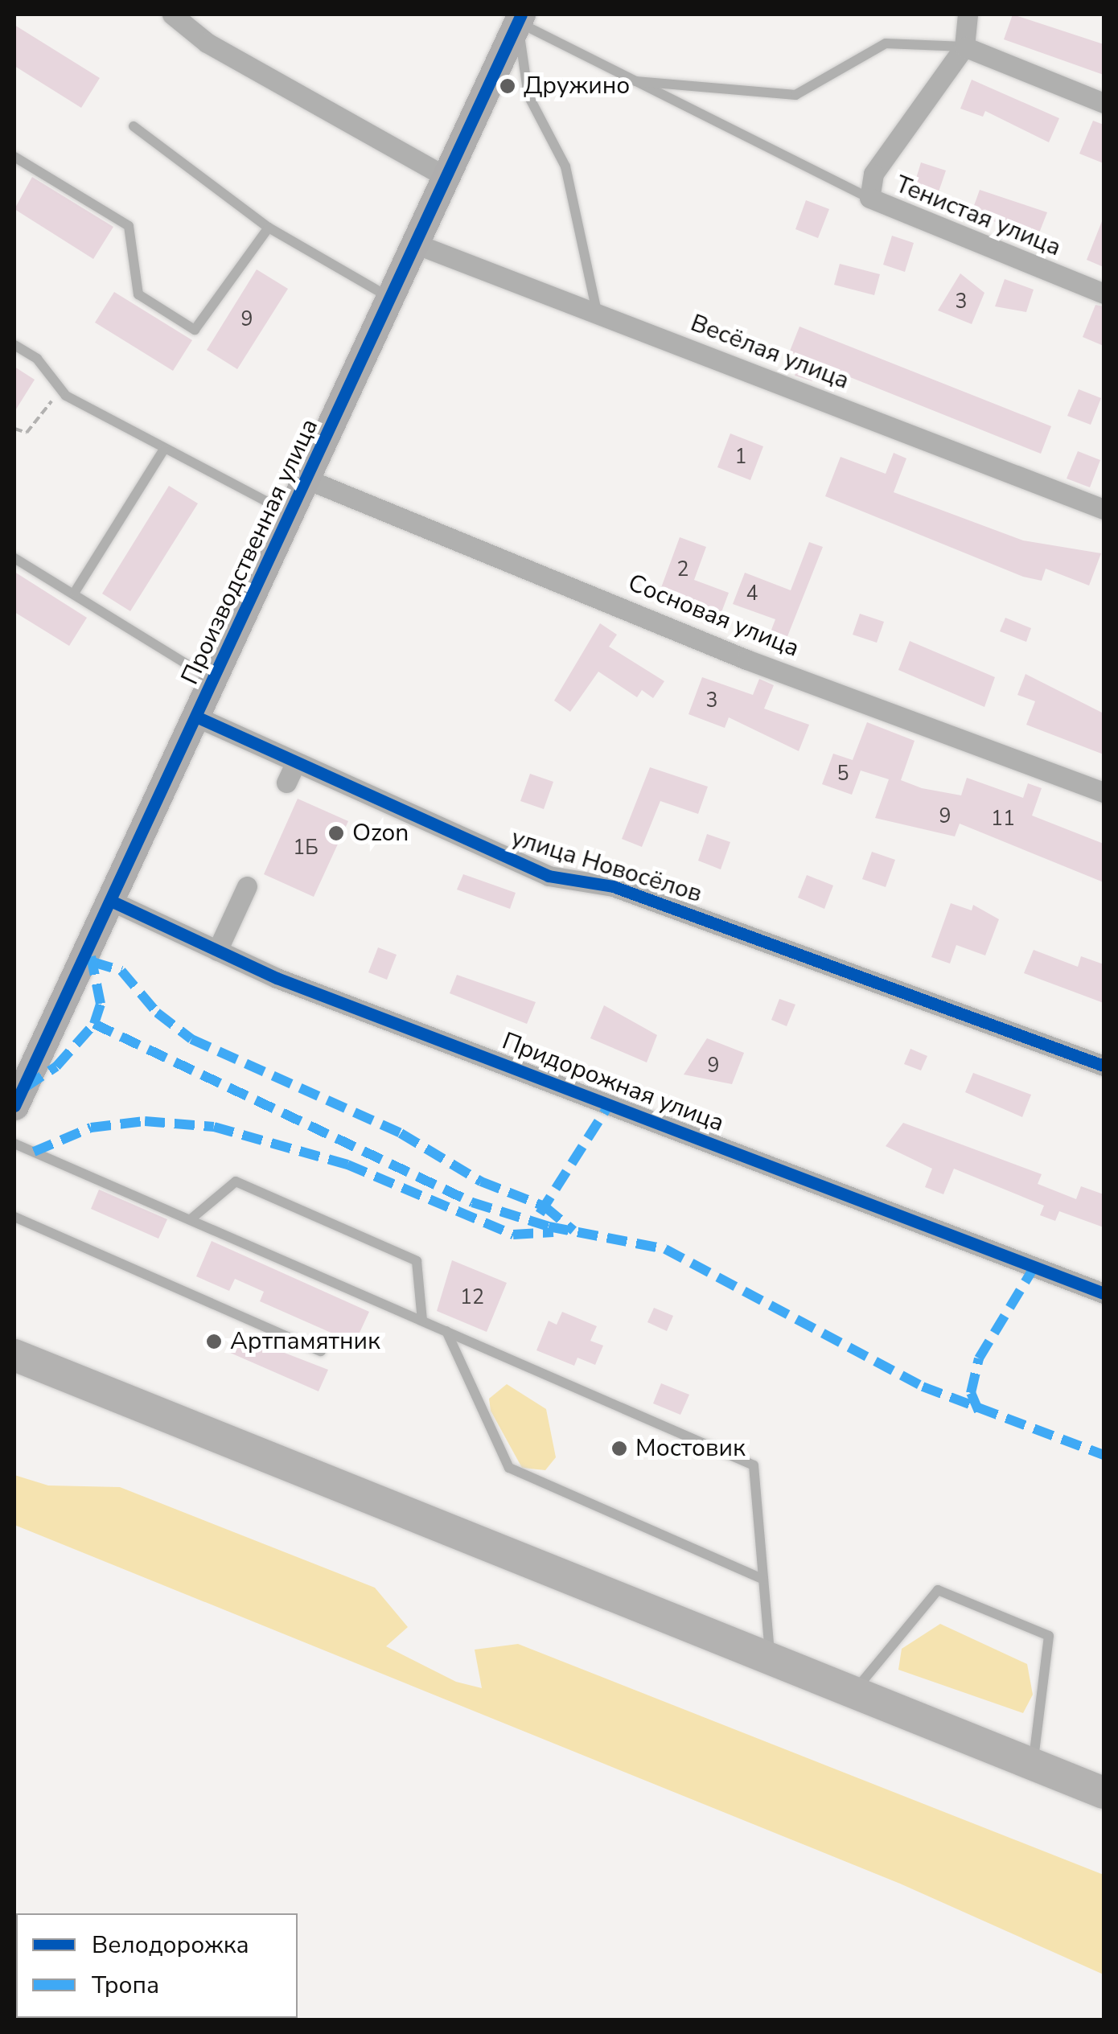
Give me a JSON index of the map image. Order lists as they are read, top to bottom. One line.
{"streets":{"street":["Тенистая улица","Весёлая улица","Производственная улица","Сосновая улица","улица Новосёлов","Придорожная улица"]},"crossings":[["Весёлая улица","Производственная улица"],["Производственная улица","Сосновая улица"],["Производственная улица","улица Новосёлов"],["Производственная улица","Придорожная улица"]],"places":["Дружино","Ozon","Артпамятник","Мостовик"],"house_numbers":["3","9","1","2","4","3","5","9","11","1Б","9","12"],"legend":["Велодорожка","Тропа"]}
